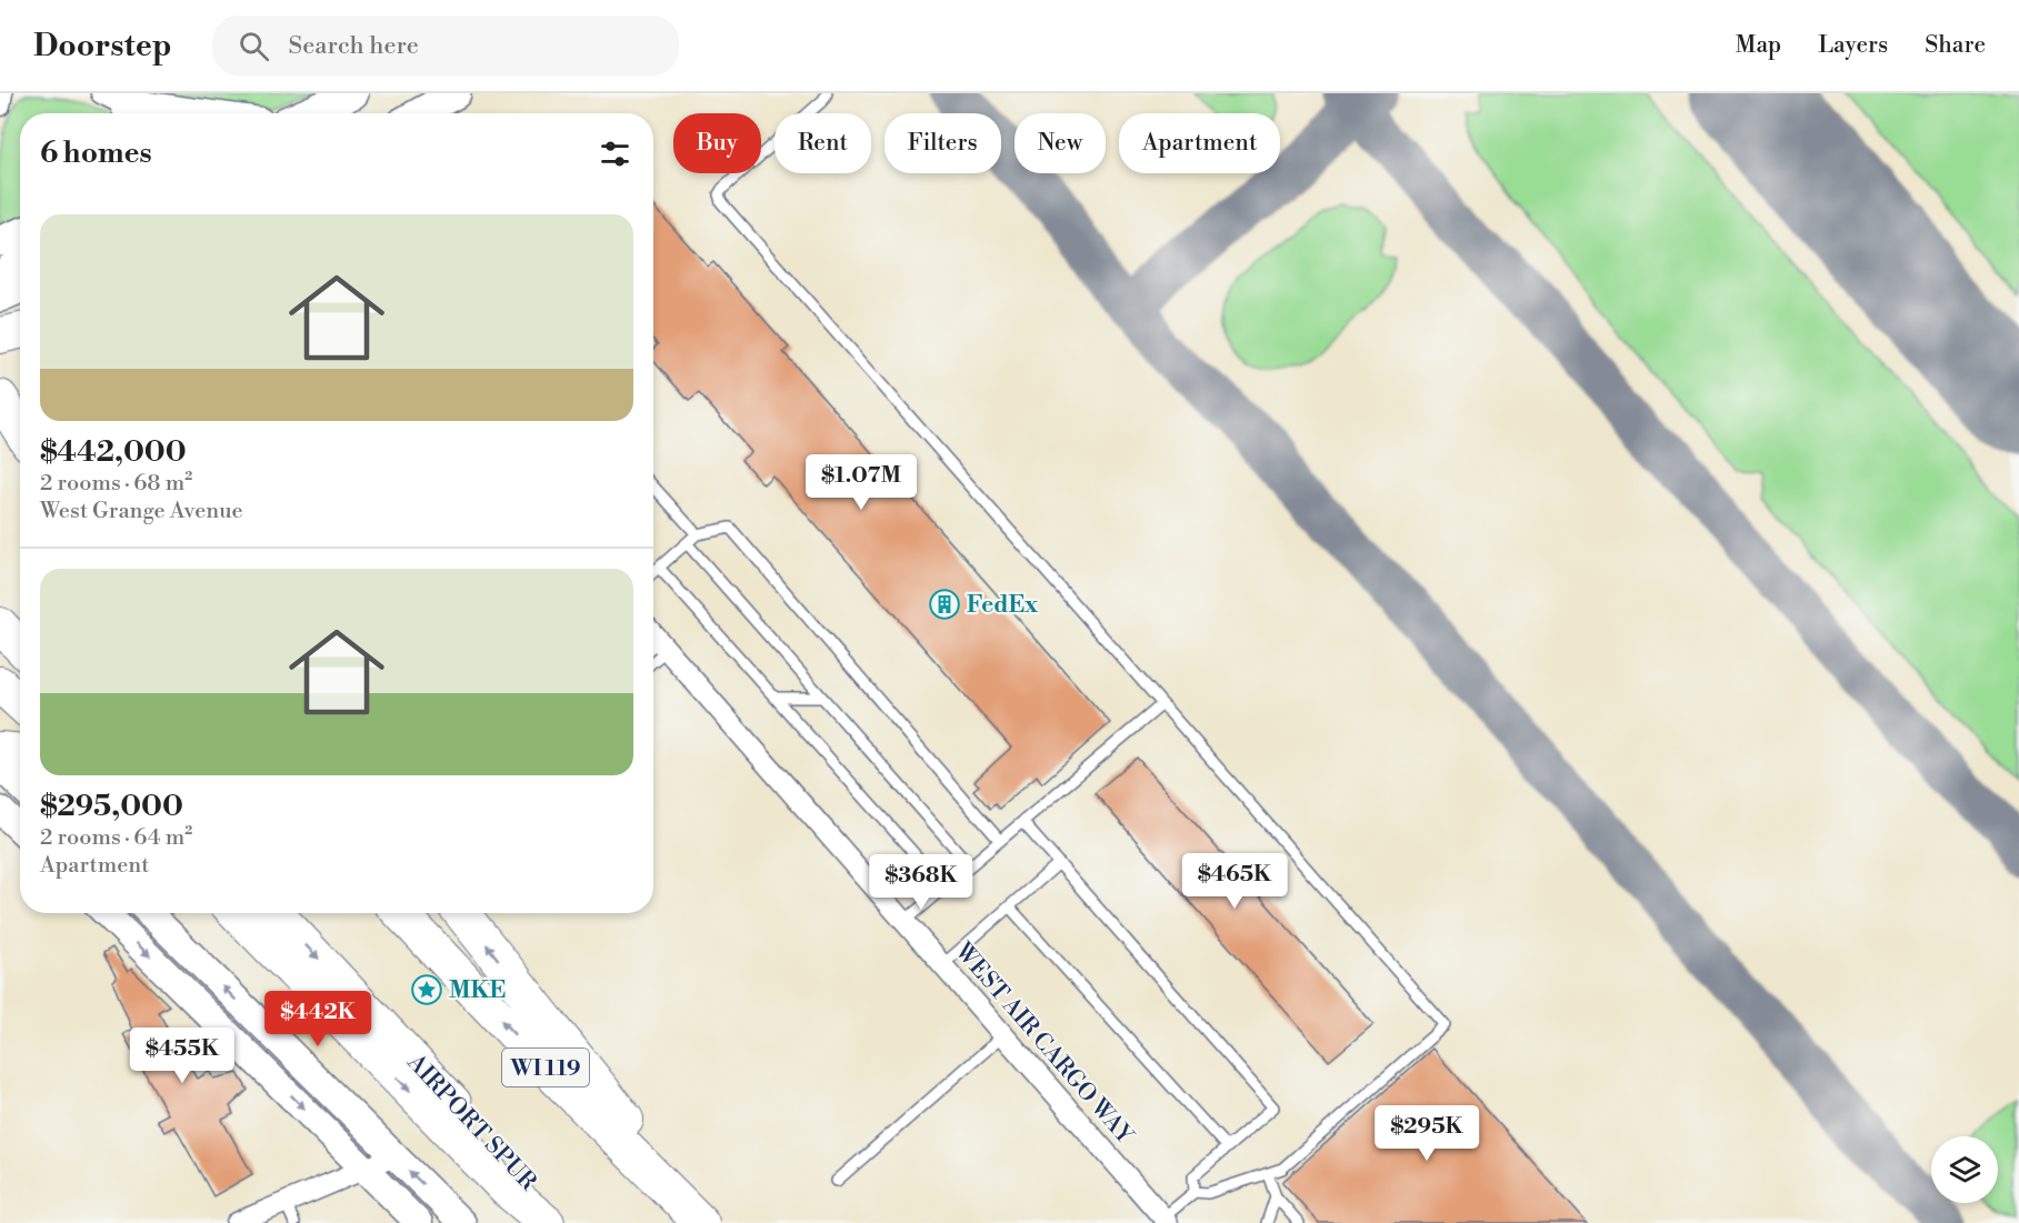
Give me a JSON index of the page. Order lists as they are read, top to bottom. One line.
{"streets":{"highway":["WI 119","AIRPORT SPUR"],"street":["WEST AIR CARGO WAY"]},"places":{"building":["FedEx"],"place":["MKE"]},"page":{"header":"Doorstep","search":"Search here","nav":["Map","Layers","Share"],"chip":["Buy","Rent","Filters","New","Apartment"],"heading":"6 homes","list":[{"name":"$442,000","note":"2 rooms · 68 m² · West Grange Avenue"},{"name":"$295,000","note":"2 rooms · 64 m² · Apartment"}],"price":["$1.07M","$465K","$368K","$442K","$455K","$295K"]}}
